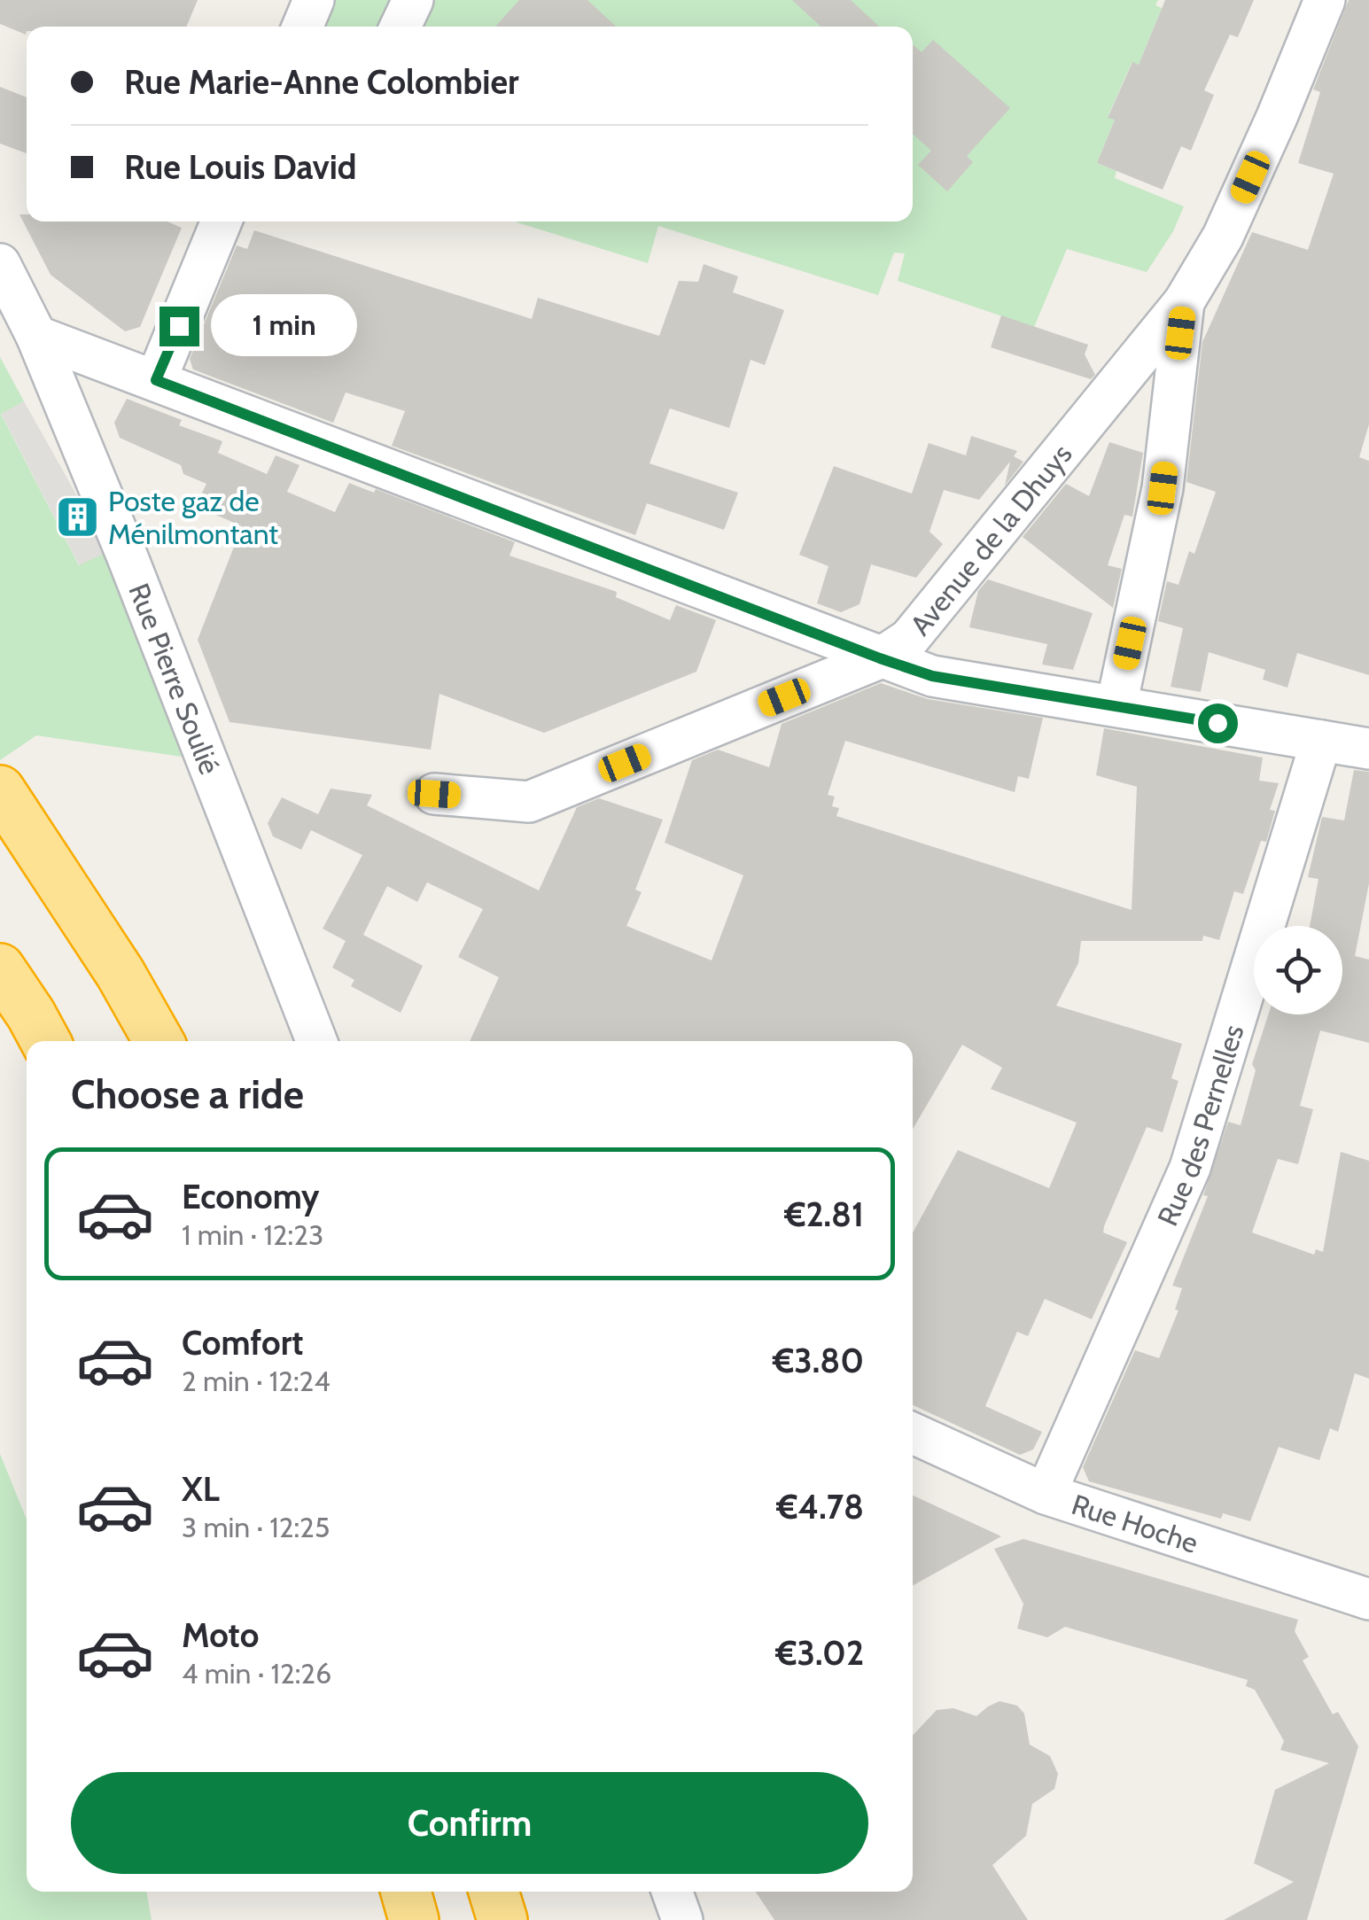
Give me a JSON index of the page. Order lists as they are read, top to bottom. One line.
{"streets":{"street":["Avenue de la Dhuys","Rue Pierre Soulié","Rue des Pernelles","Rue Hoche"]},"crossings":[["Rue des Pernelles","Rue Hoche"]],"places":{"building":["Poste gaz de Ménilmontant"]},"page":{"banner":["Rue Marie-Anne Colombier","Rue Louis David"],"bubble":"1 min","heading":"Choose a ride","list":[{"name":"Economy","note":"1 min · 12:23","value":"€2.81"},{"name":"Comfort","note":"2 min · 12:24","value":"€3.80"},{"name":"XL","note":"3 min · 12:25","value":"€4.78"},{"name":"Moto","note":"4 min · 12:26","value":"€3.02"}],"buttons":"Confirm"}}
